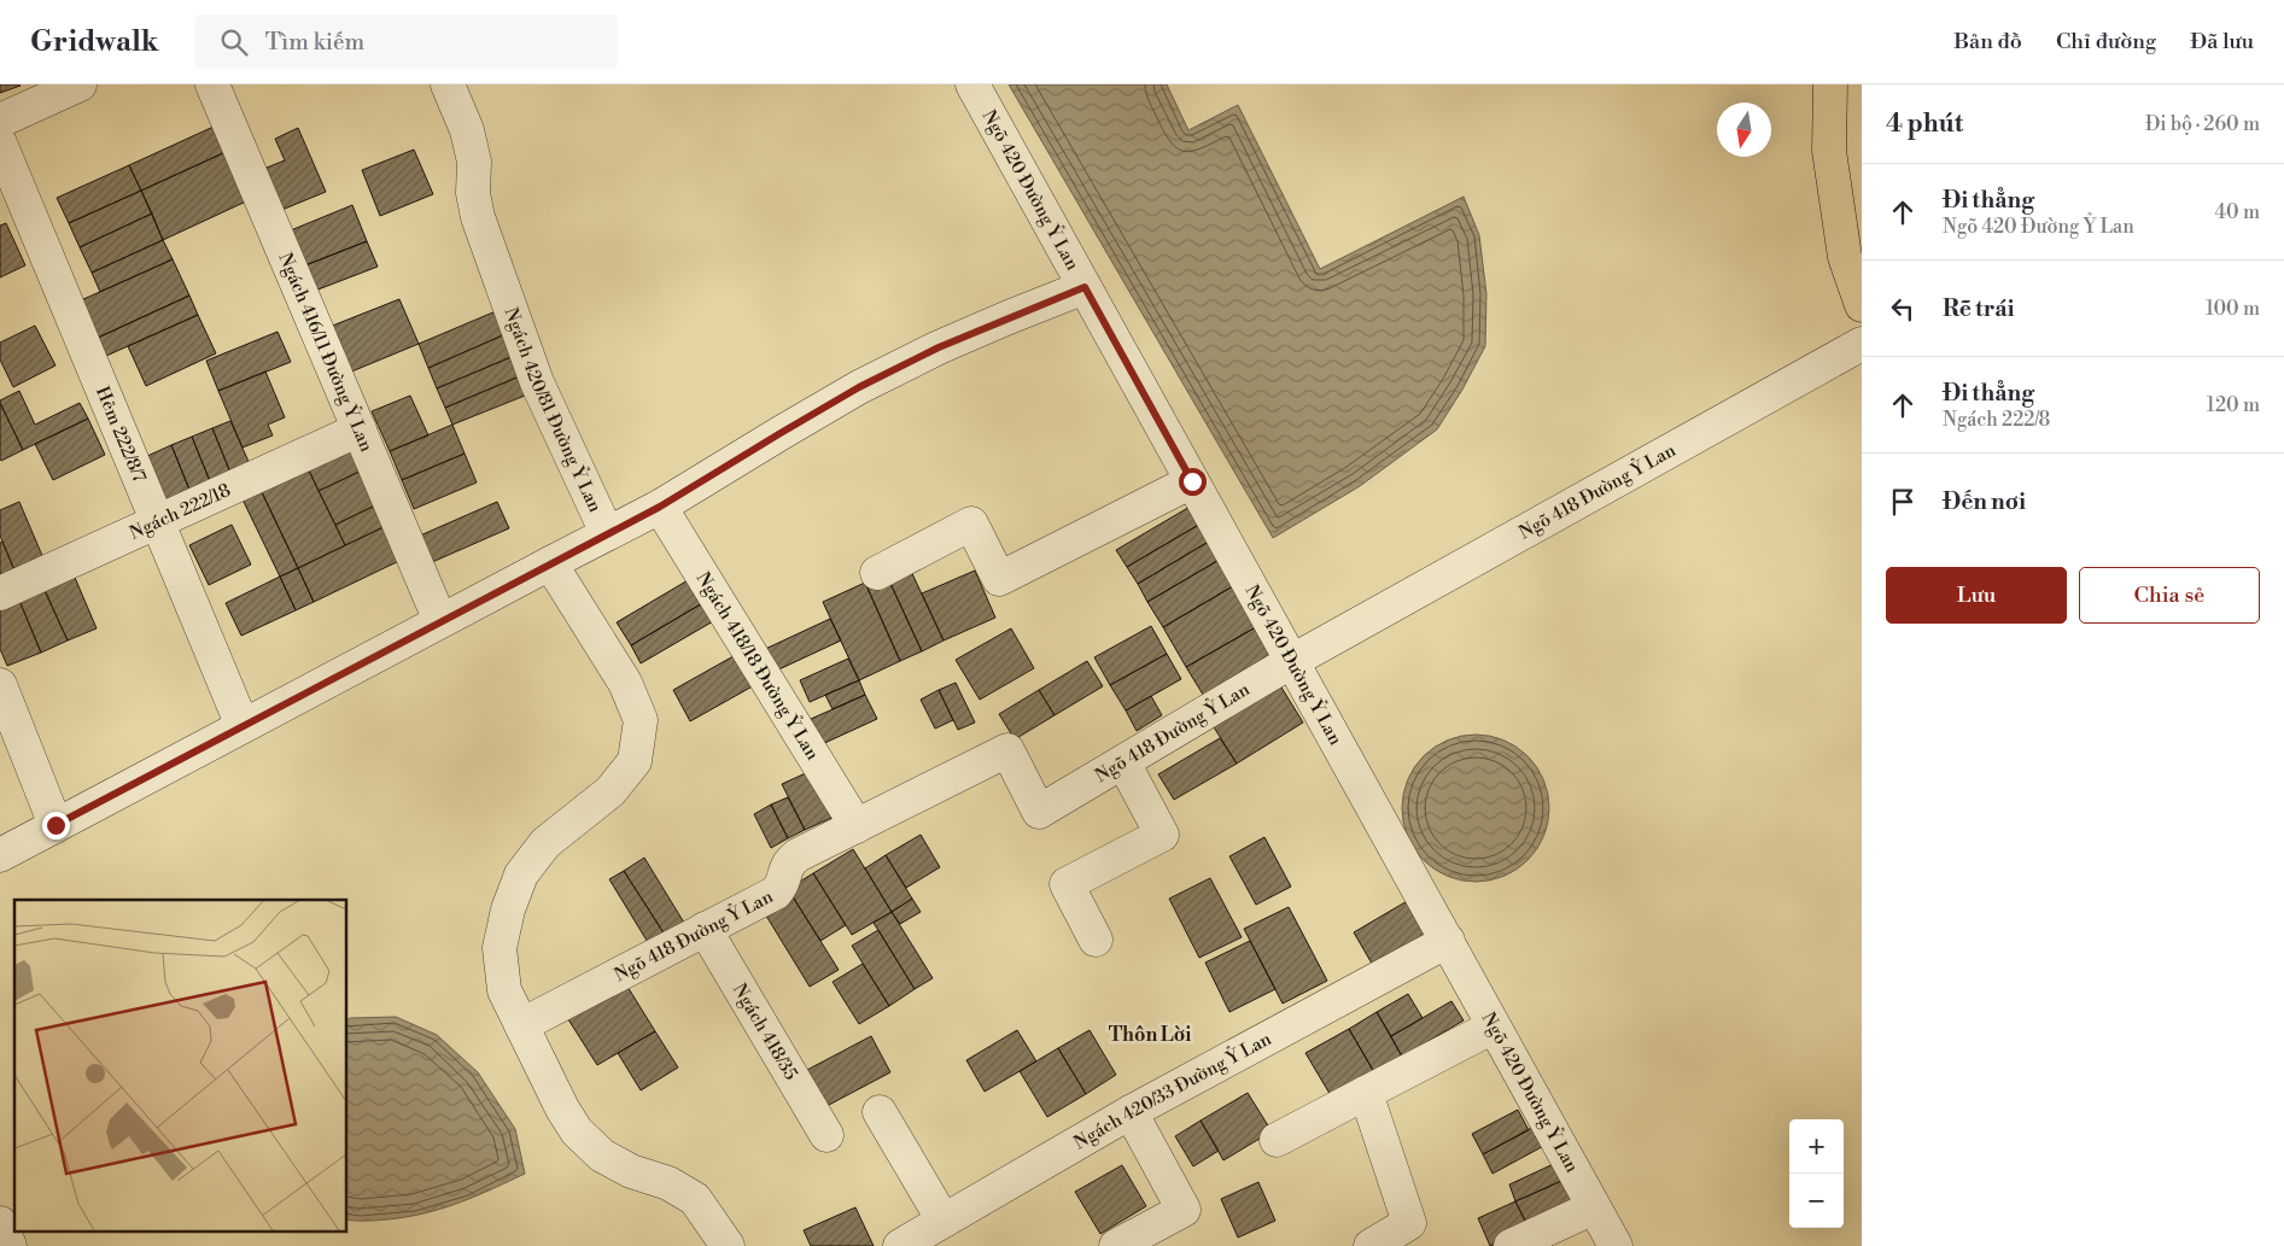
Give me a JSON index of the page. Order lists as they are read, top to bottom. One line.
{"streets":{"street":["Ngõ 420 Đường Ỷ Lan","Ngách 416/11 Đường Ỷ Lan","Ngách 420/81 Đường Ỷ Lan","Hẻm 222/8/7","Ngõ 418 Đường Ỷ Lan","Ngách 222/18","Ngách 418/18 Đường Ỷ Lan","Ngách 418/35","Ngách 420/33 Đường Ỷ Lan"]},"crossings":[["Ngõ 420 Đường Ỷ Lan","Ngách 420/81 Đường Ỷ Lan"],["Ngõ 420 Đường Ỷ Lan","Ngõ 418 Đường Ỷ Lan"],["Ngõ 420 Đường Ỷ Lan","Ngách 420/33 Đường Ỷ Lan"],["Ngách 416/11 Đường Ỷ Lan","Ngách 222/18"],["Ngách 420/81 Đường Ỷ Lan","Ngách 418/18 Đường Ỷ Lan"],["Hẻm 222/8/7","Ngách 222/18"],["Ngõ 418 Đường Ỷ Lan","Ngách 418/18 Đường Ỷ Lan"],["Ngõ 418 Đường Ỷ Lan","Ngách 418/35"]],"districts":["Thôn Lời"],"north":"bottom","page":{"header":"Gridwalk","search":"Tìm kiếm","nav":["Bản đồ","Chỉ đường","Đã lưu"],"heading":["4 phút","Đi bộ · 260 m"],"list":[["Đi thẳng","Ngõ 420 Đường Ỷ Lan","40 m"],["Rẽ trái","100 m"],["Đi thẳng","Ngách 222/8","120 m"],"Đến nơi"],"buttons":["Lưu","Chia sẻ"],"map_buttons":["+","−"]}}
